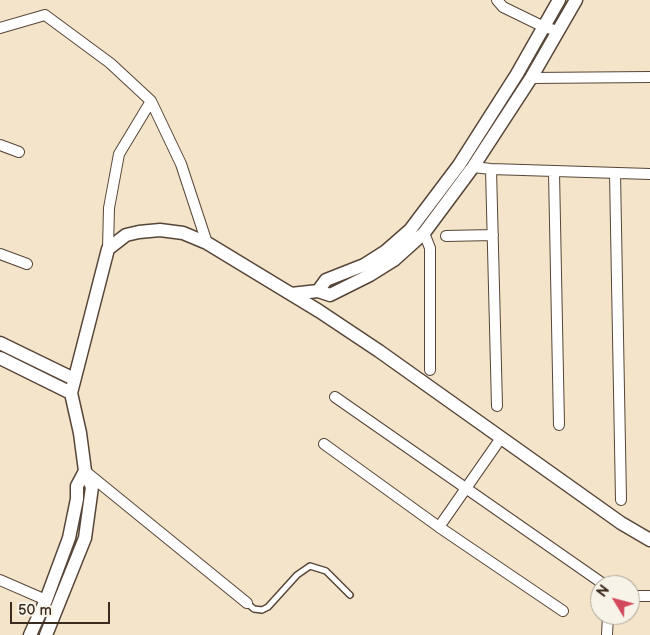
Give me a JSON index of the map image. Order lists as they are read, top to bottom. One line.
{"scale_bar":"50 m","north":"top left"}
